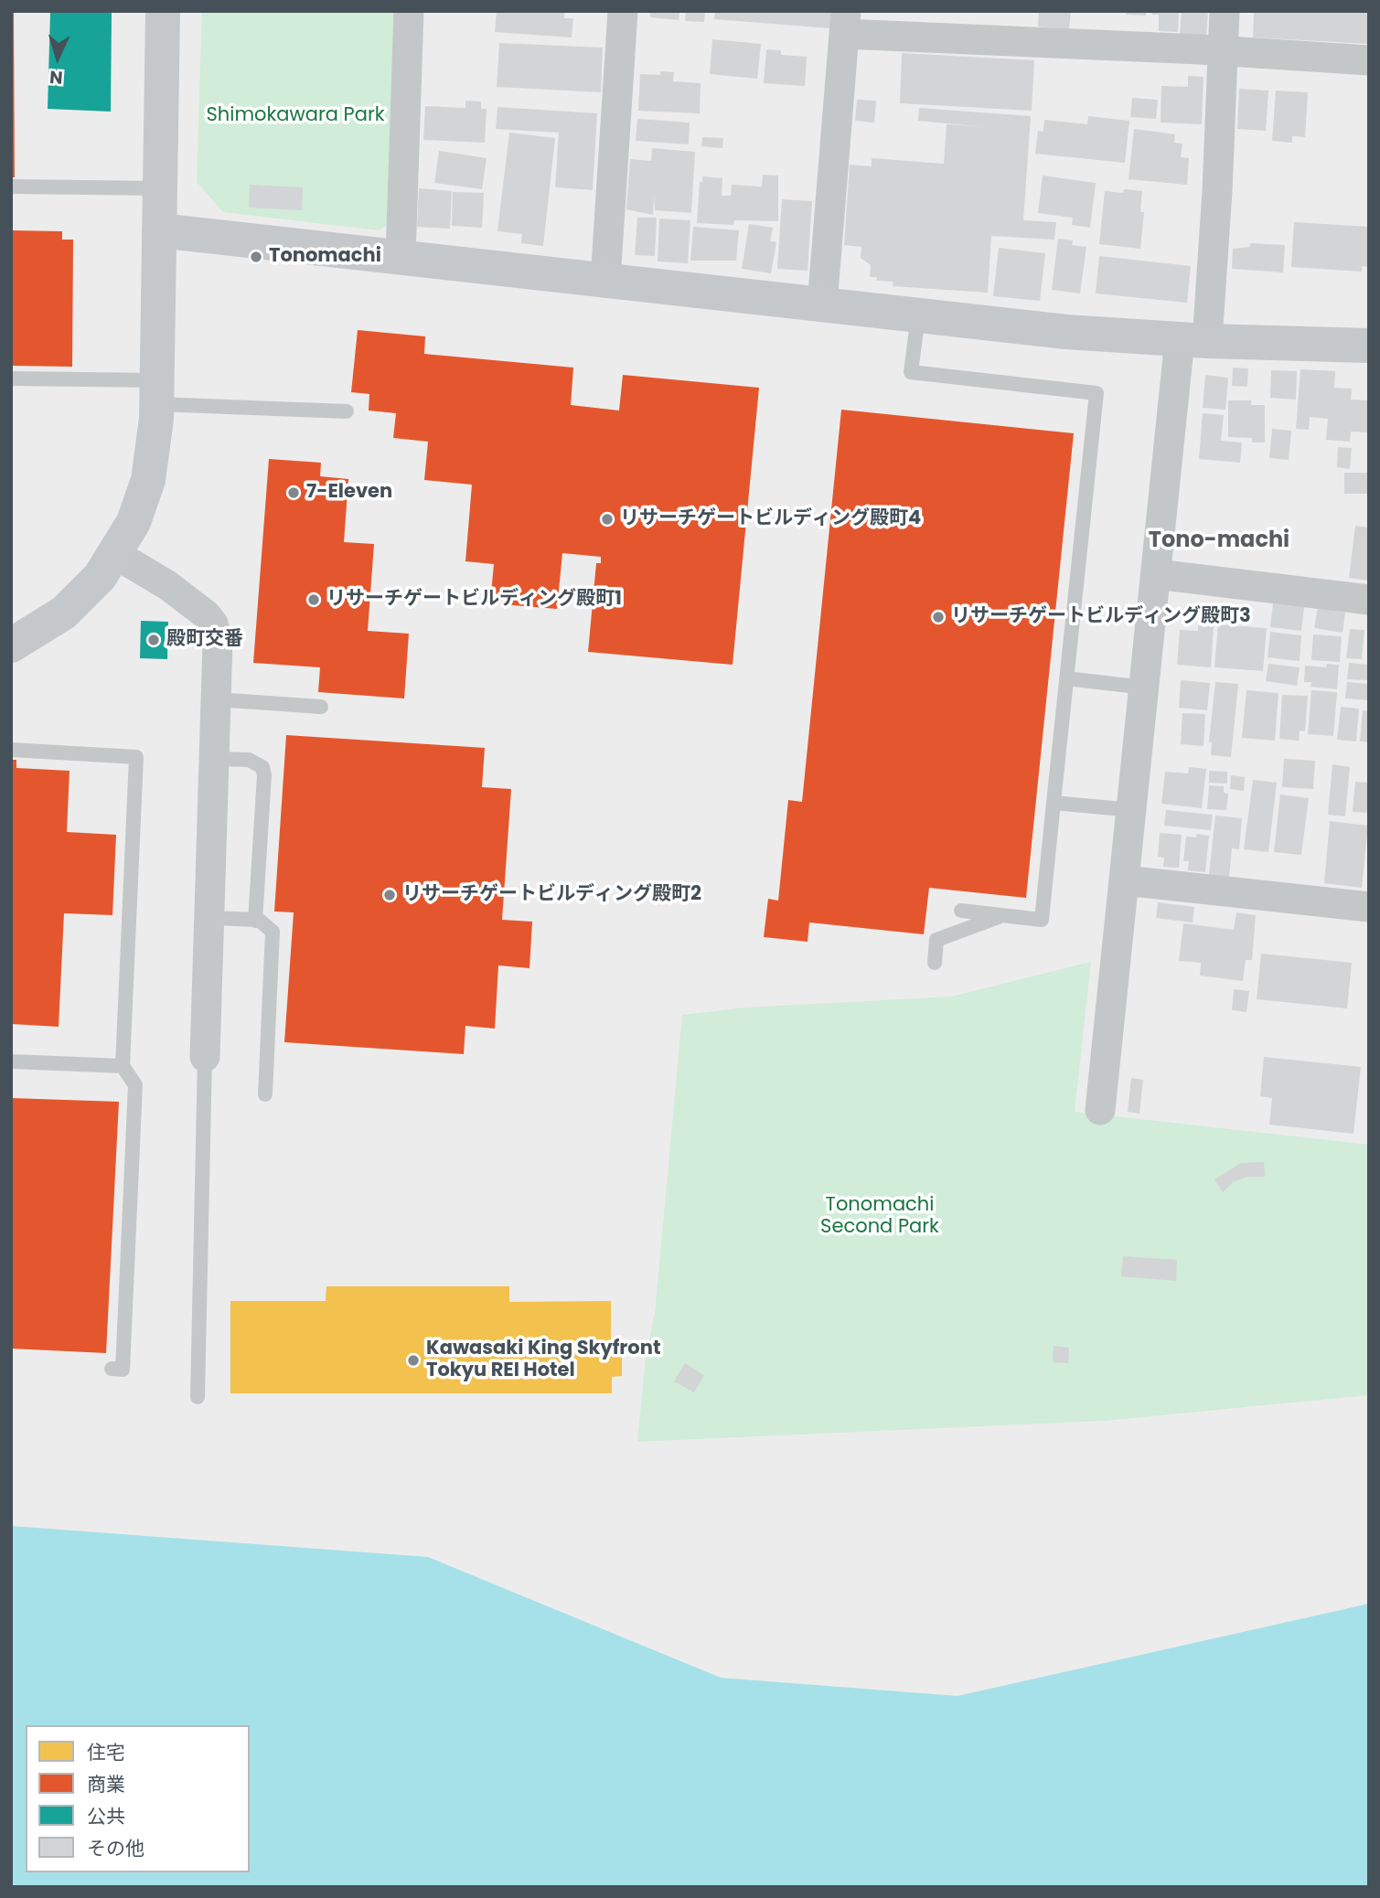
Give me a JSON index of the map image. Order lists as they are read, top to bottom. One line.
{"districts":["Tono-machi"],"parks":["Shimokawara Park","Tonomachi Second Park"],"places":["Tonomachi","7-Eleven","リサーチゲートビルディング殿町4","リサーチゲートビルディング殿町1","リサーチゲートビルディング殿町3","殿町交番","リサーチゲートビルディング殿町2","Kawasaki King Skyfront Tokyu REI Hotel"],"legend":["住宅","商業","公共","その他"],"north":"bottom"}
